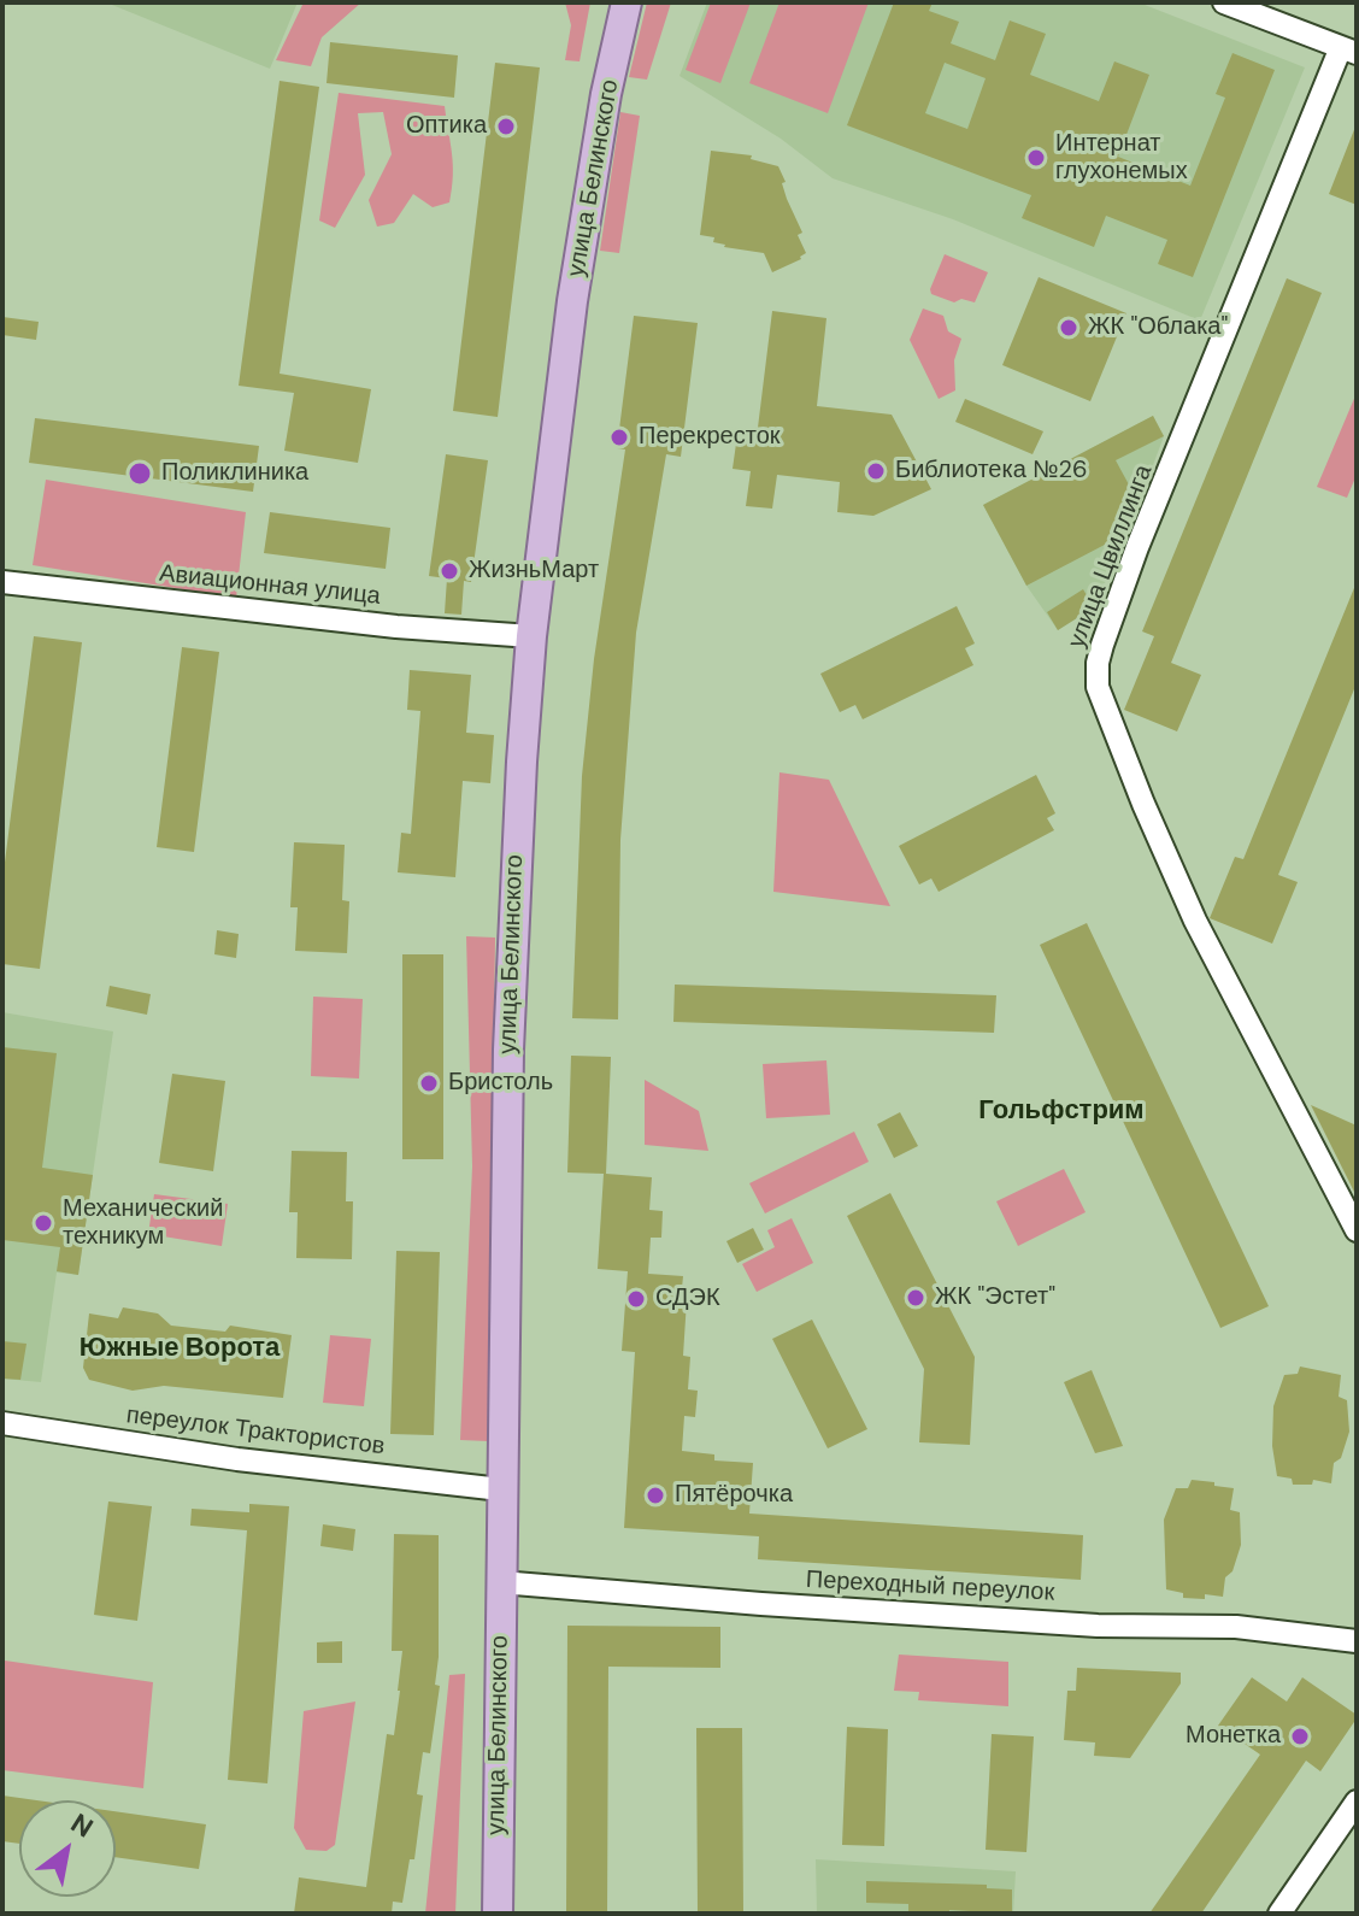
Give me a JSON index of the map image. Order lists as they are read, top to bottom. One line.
{"streets":{"main road":["улица Белинского"],"street":["улица Цвиллинга","Авиационная улица","переулок Трактористов","Переходный переулок"]},"crossings":[["улица Белинского","Авиационная улица"],["улица Белинского","переулок Трактористов"],["улица Белинского","Переходный переулок"]],"districts":["Гольфстрим","Южные Ворота"],"places":["Оптика","Интернат глухонемых","ЖК \"Облака\"","Перекресток","Библиотека №26","Поликлиника","ЖизньМарт","Бристоль","Механический техникум","ЖК \"Эстет\"","СДЭК","Пятёрочка","Монетка"],"north":"top right"}
